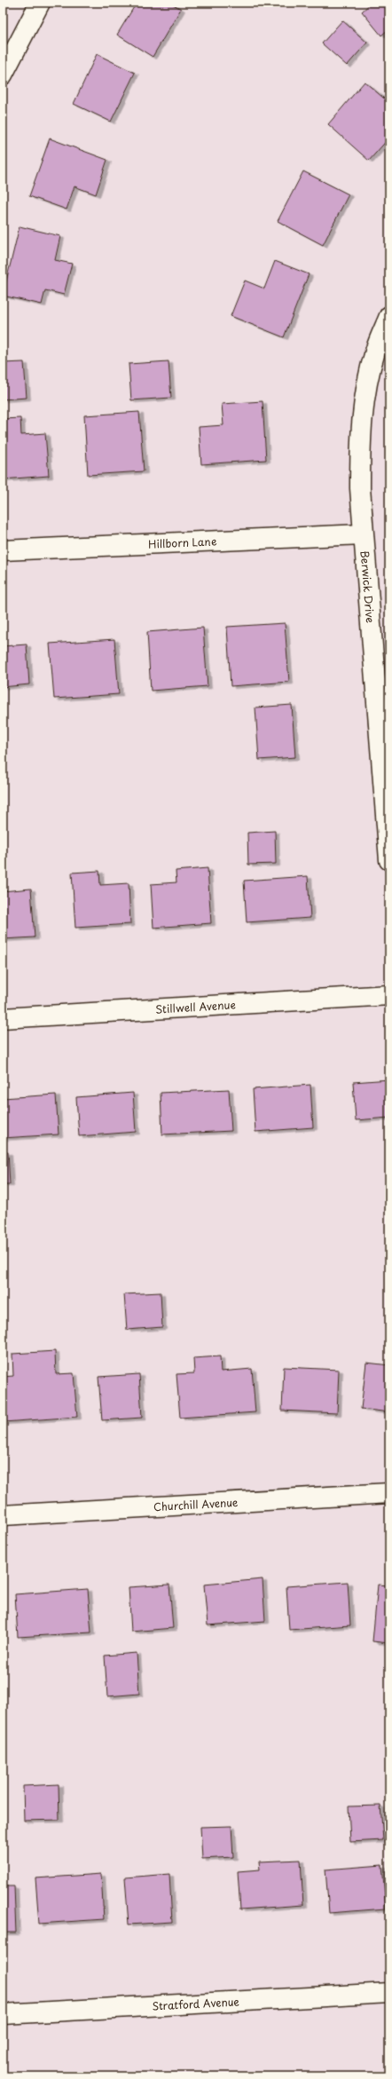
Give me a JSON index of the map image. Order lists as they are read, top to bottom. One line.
{"streets":{"street":["Hillborn Lane","Berwick Drive","Stillwell Avenue","Churchill Avenue","Stratford Avenue"]},"crossings":[["Hillborn Lane","Berwick Drive"]]}
